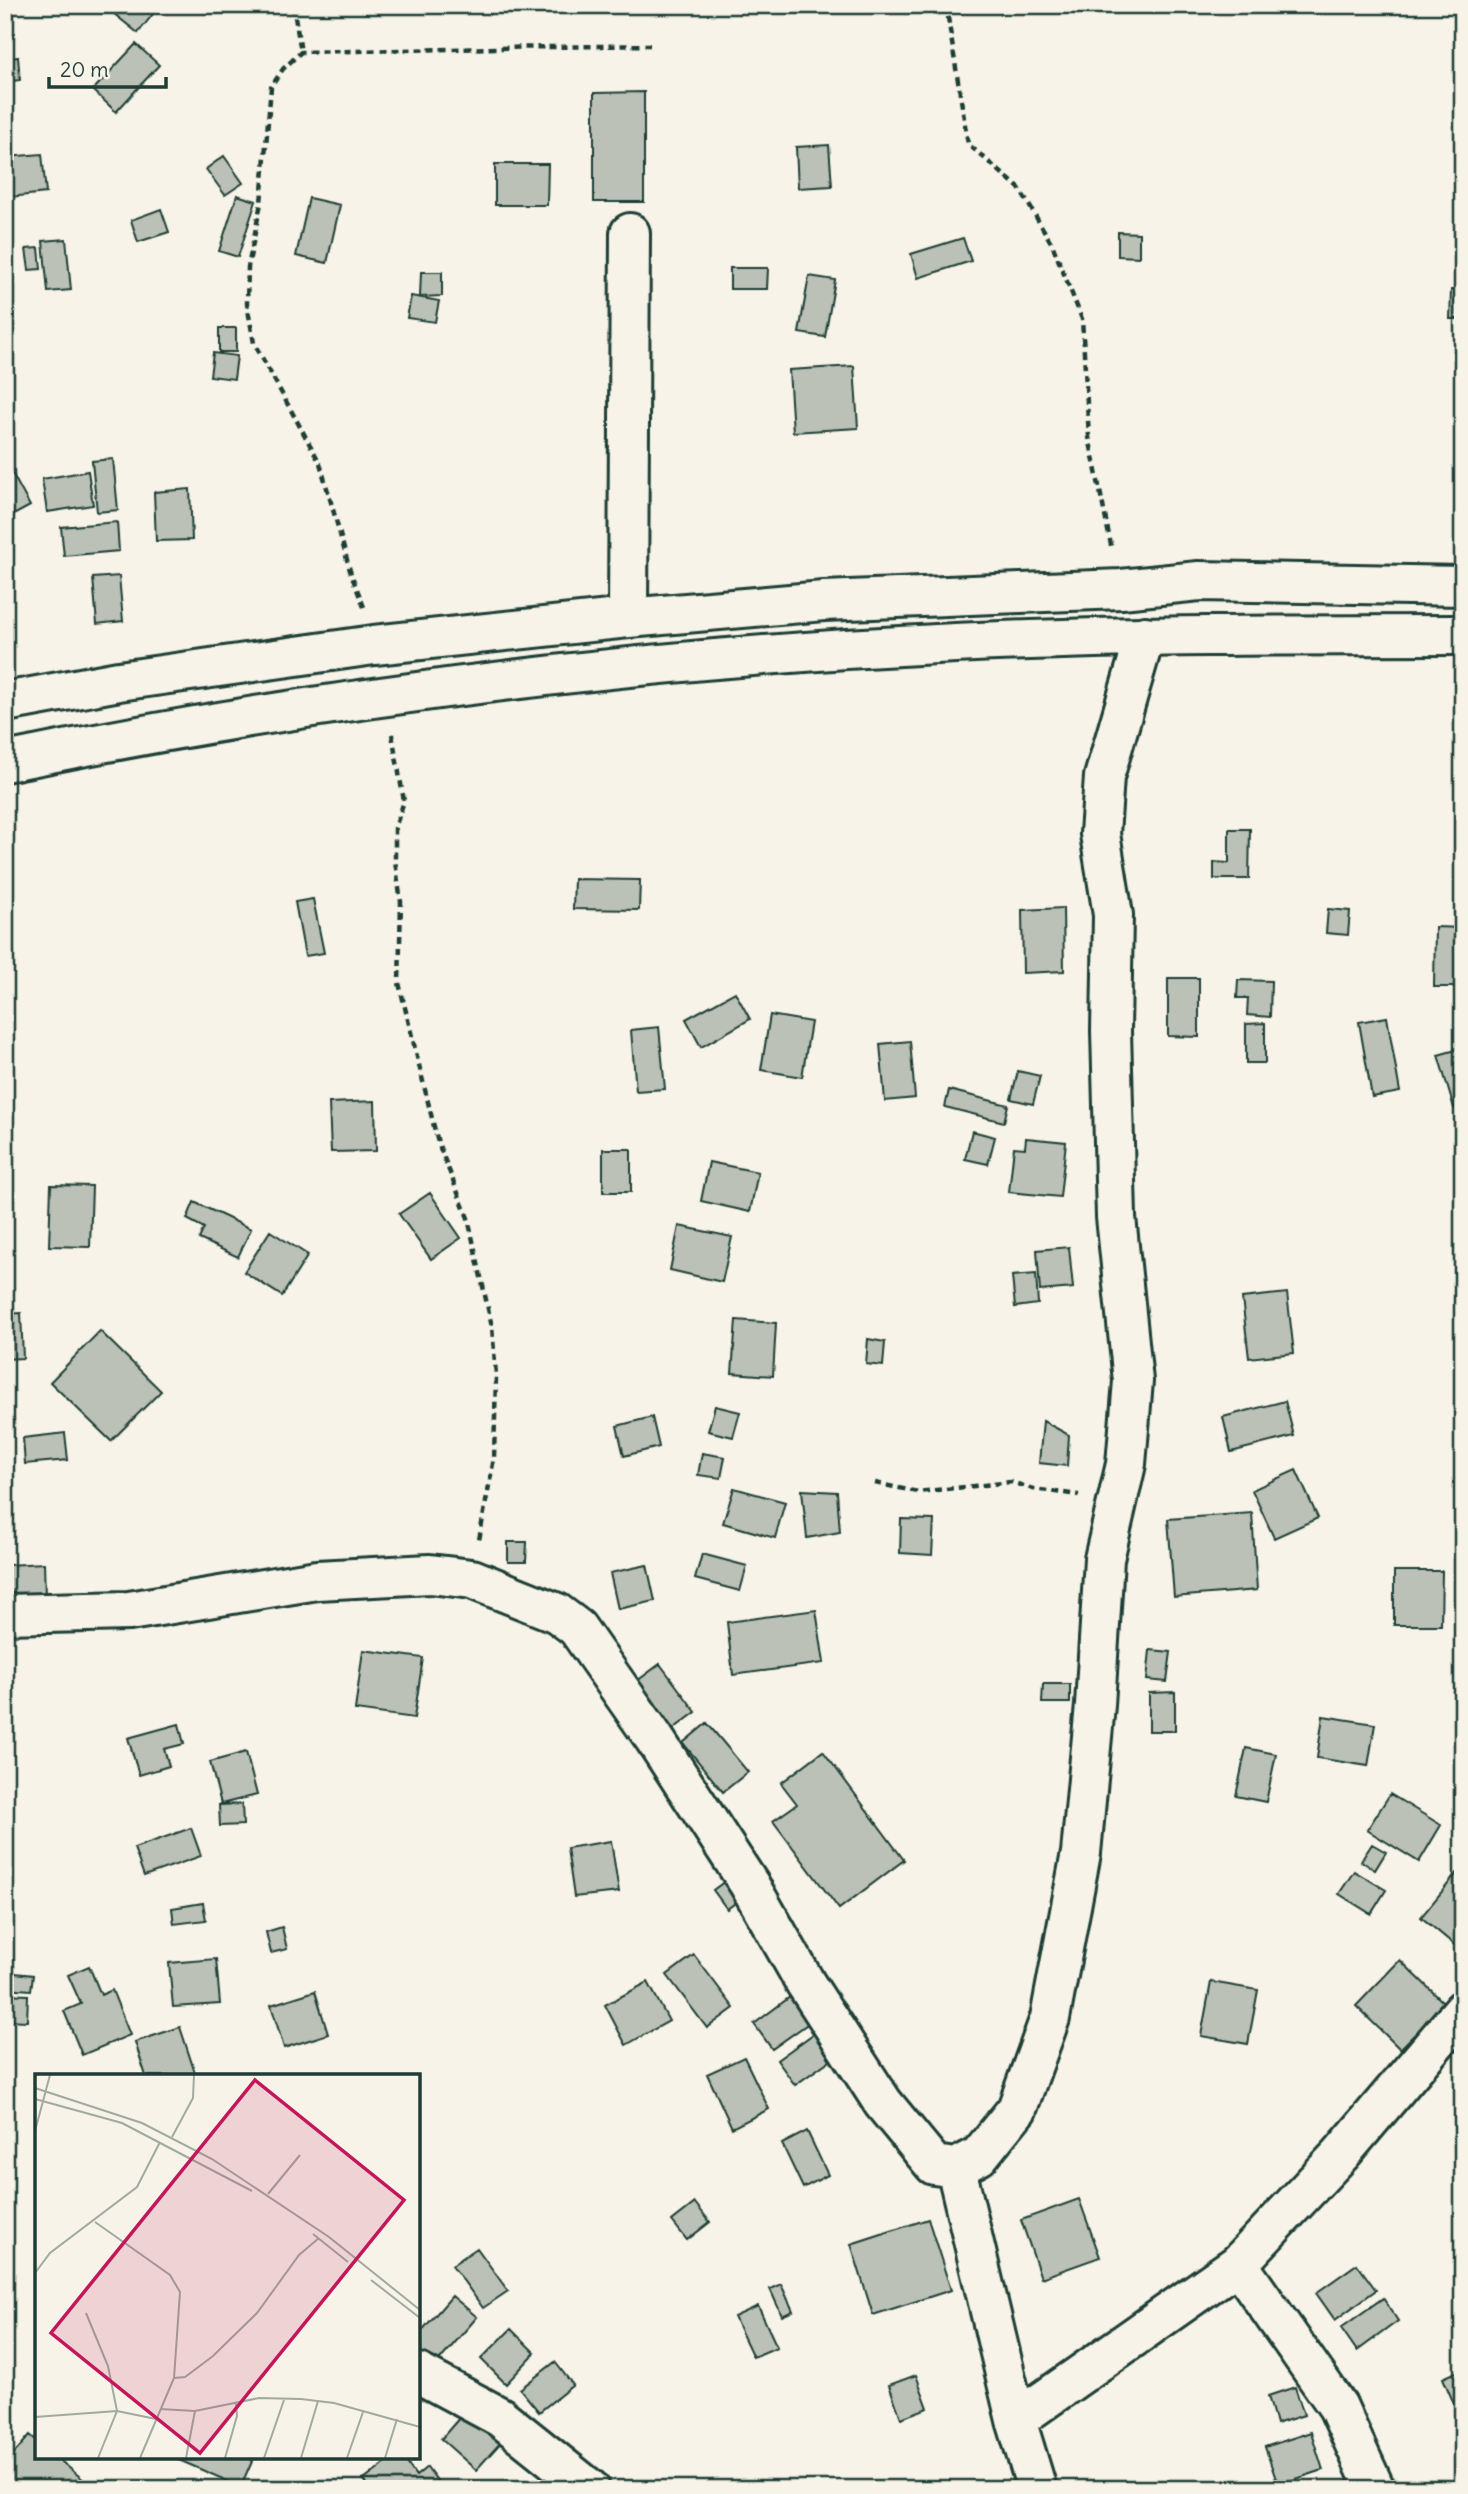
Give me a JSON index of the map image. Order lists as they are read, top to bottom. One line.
{"scale_bar":"20 m"}
